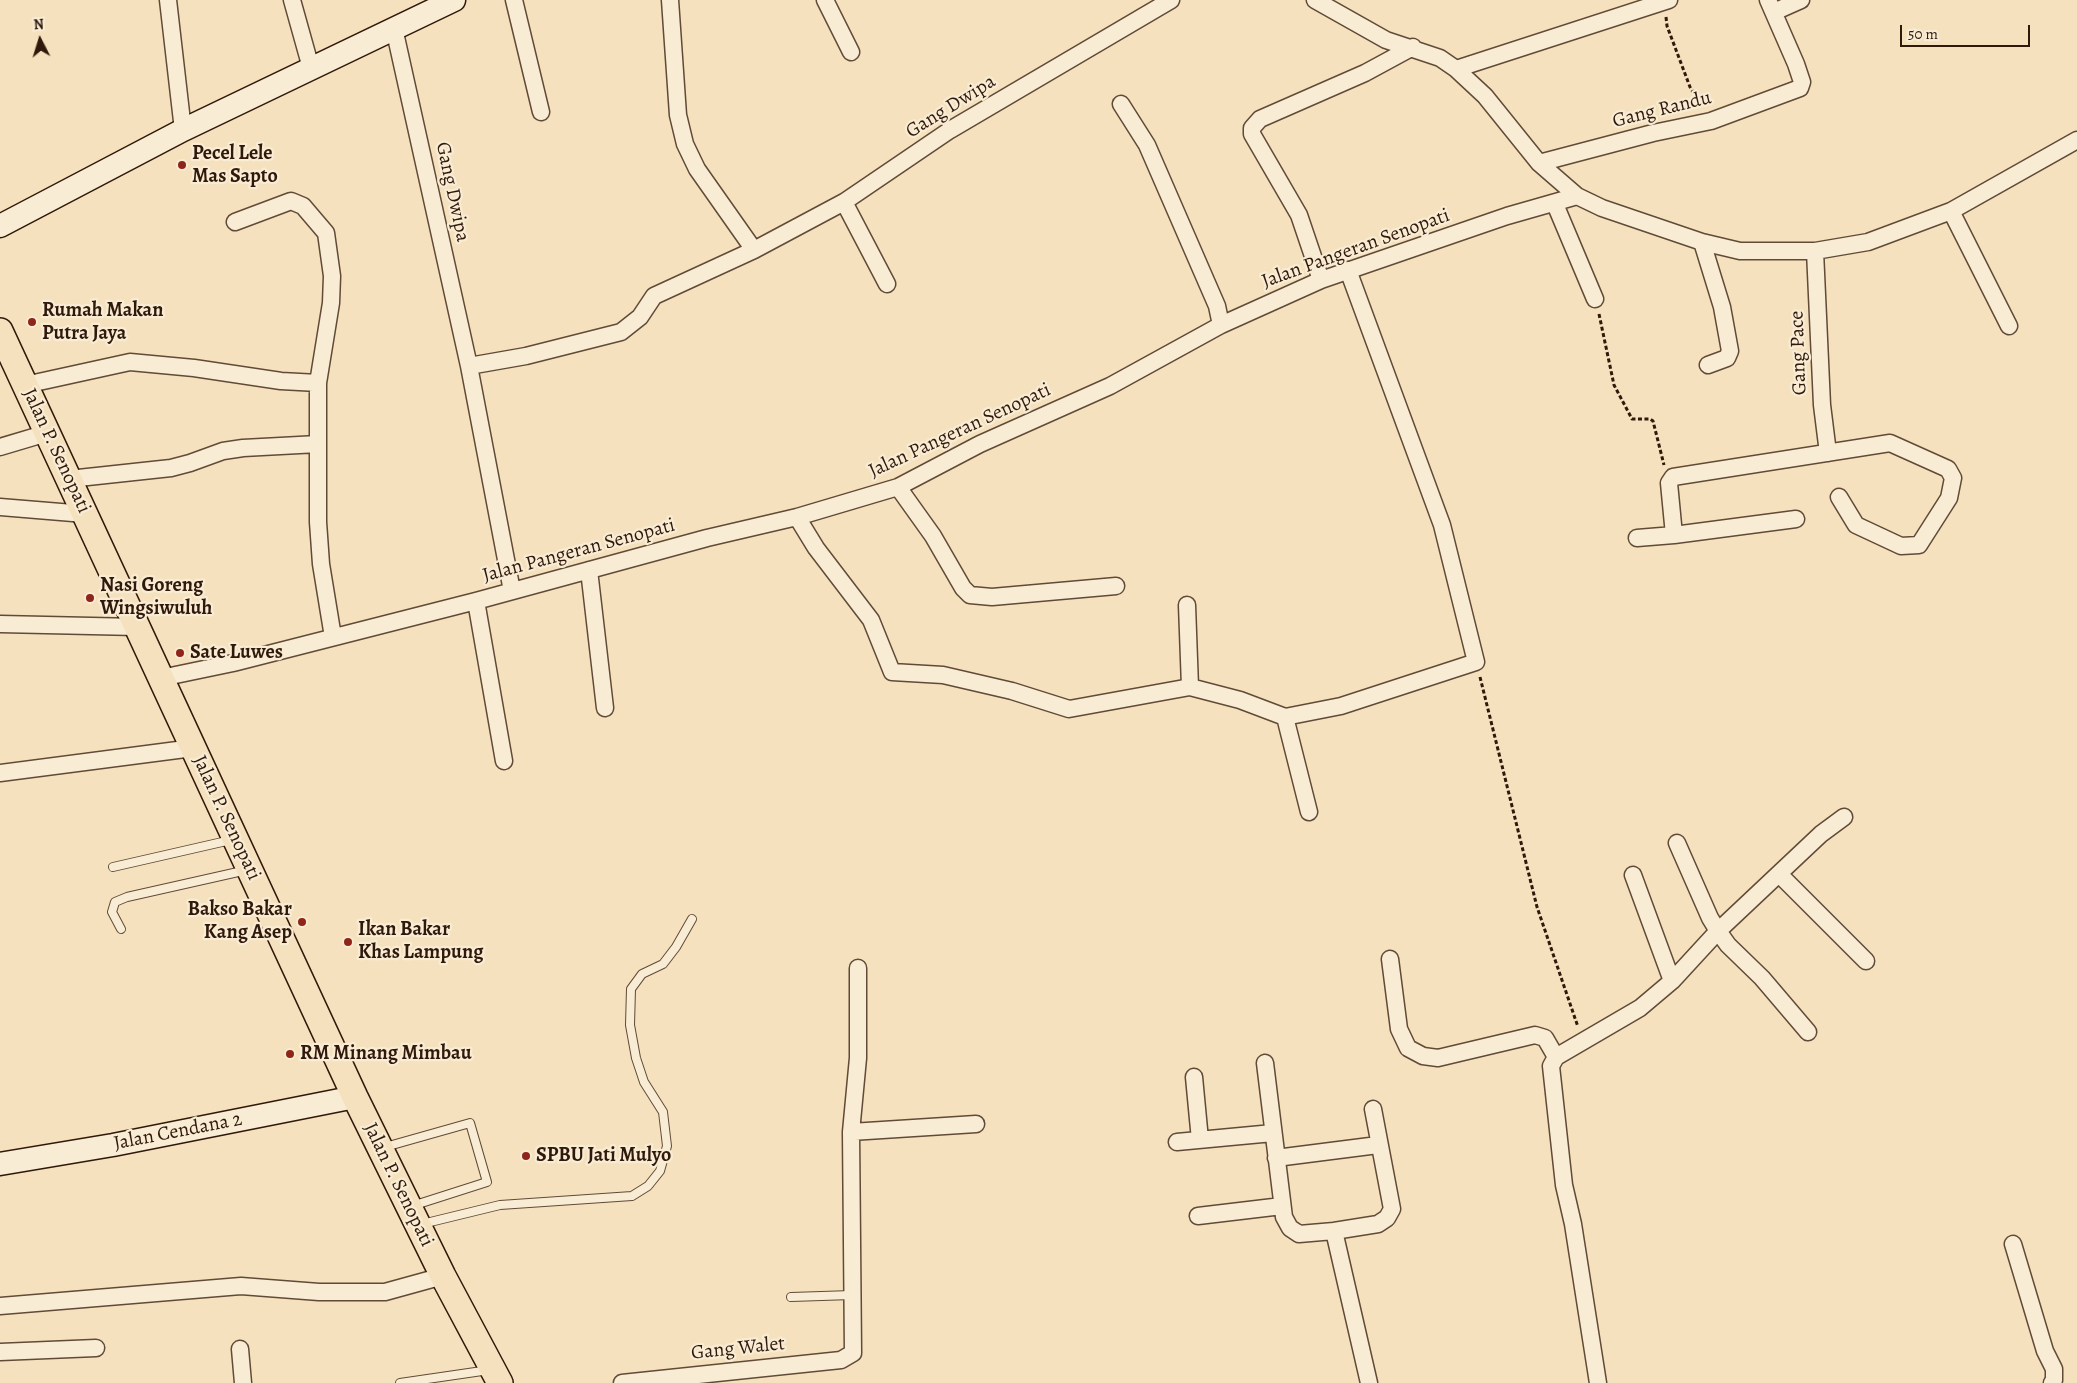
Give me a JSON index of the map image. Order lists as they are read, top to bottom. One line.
{"streets":{"main road":["Jalan P. Senopati"],"street":["Gang Dwipa","Gang Randu","Jalan Pangeran Senopati","Gang Pace","Jalan Cendana 2","Gang Walet"]},"crossings":[["Gang Dwipa","Jalan Pangeran Senopati"],["Jalan Pangeran Senopati","Jalan P. Senopati"],["Jalan P. Senopati","Jalan Cendana 2"]],"places":["Pecel Lele Mas Sapto","Rumah Makan Putra Jaya","Nasi Goreng Wingsiwuluh","Sate Luwes","Bakso Bakar Kang Asep","Ikan Bakar Khas Lampung","RM Minang Mimbau","SPBU Jati Mulyo"],"scale_bar":"50 m","north":"top"}
